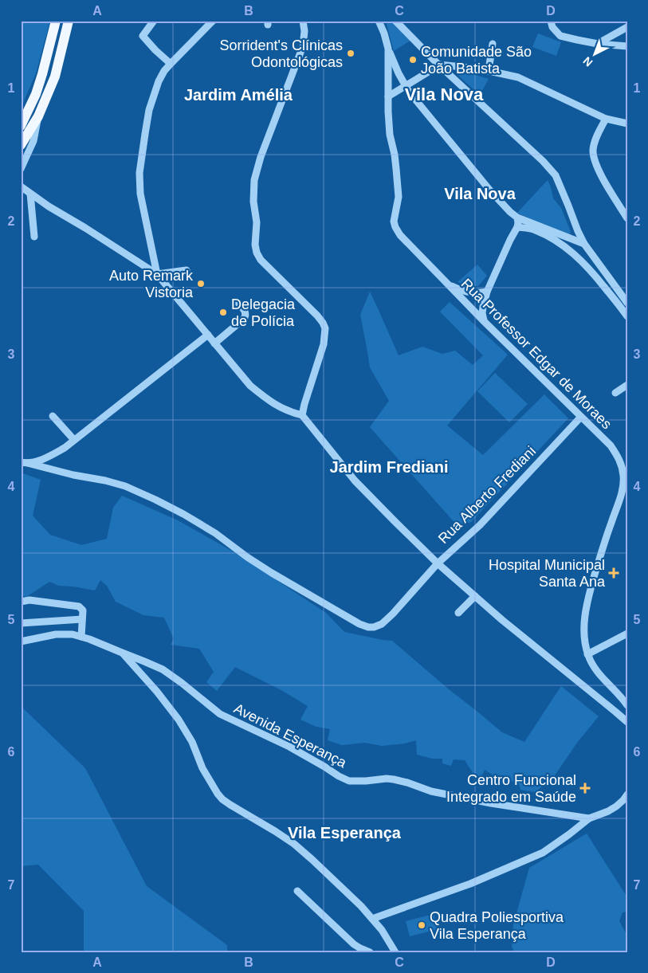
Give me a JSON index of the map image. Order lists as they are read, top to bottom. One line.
{"streets":{"street":["Rua Professor Edgar de Moraes","Rua Alberto Frediani","Avenida Esperança"]},"crossings":[["Rua Professor Edgar de Moraes","Rua Alberto Frediani"]],"districts":["Vila Nova","Jardim Amélia","Vila Nova","Jardim Frediani","Vila Esperança"],"places":{"other":["Sorrident's Clínicas Odontológicas","Comunidade São João Batista","Auto Remark Vistoria","Delegacia de Polícia","Quadra Poliesportiva Vila Esperança"],"health":["Hospital Municipal Santa Ana","Centro Funcional Integrado em Saúde"]},"north":"bottom left","grid":{"columns":["A","B","C","D"],"rows":["1","2","3","4","5","6","7"]}}
